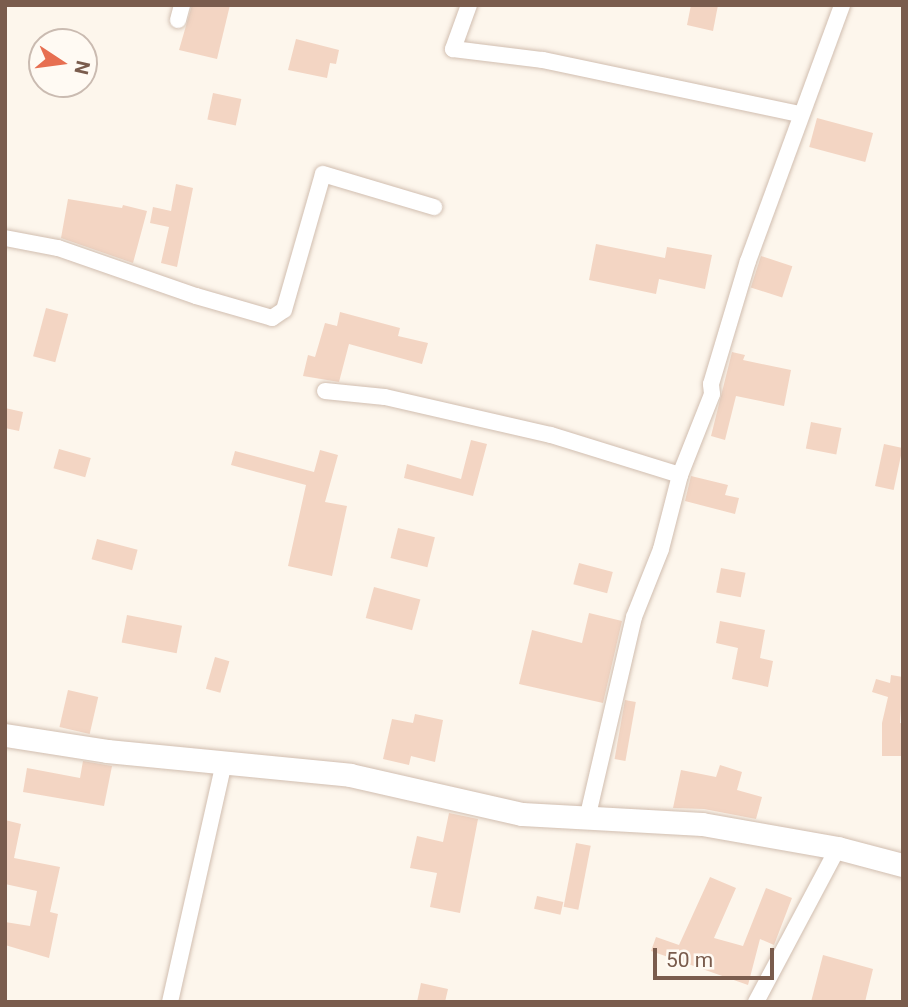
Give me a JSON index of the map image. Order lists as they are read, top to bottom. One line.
{"scale_bar":"50 m","north":"right"}
